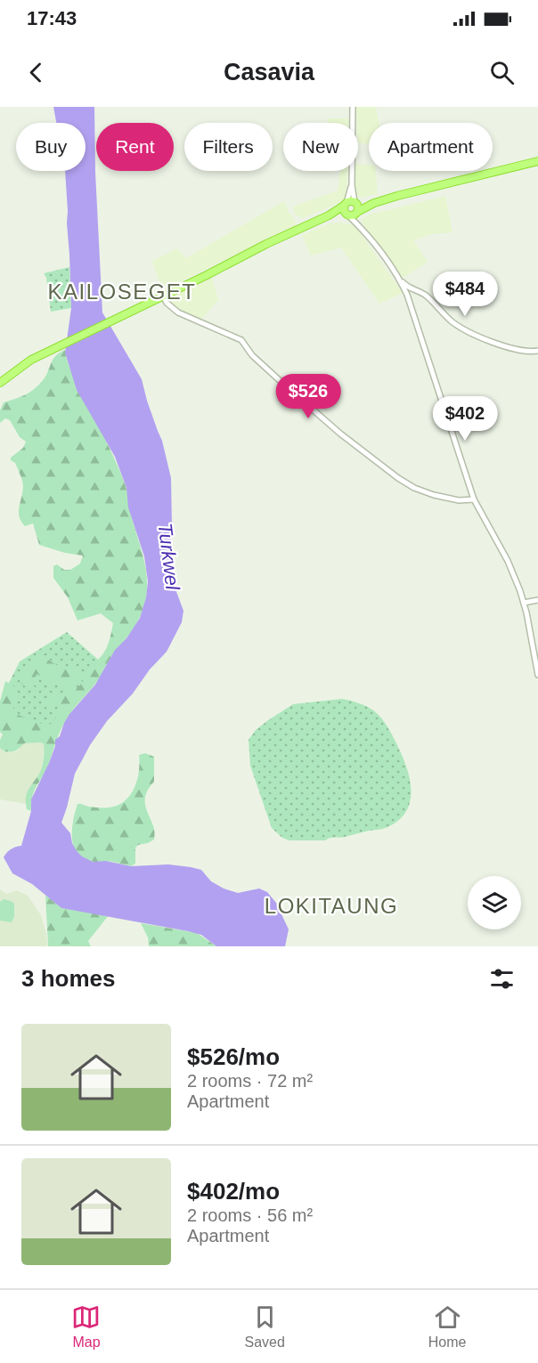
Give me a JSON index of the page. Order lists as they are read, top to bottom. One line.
{"districts":["KAILOSEGET","LOKITAUNG"],"water":["Turkwel"],"page":{"status":"17:43","header":"Casavia","chip":["Buy","Rent","Filters","New","Apartment"],"price":["$484","$526","$402"],"heading":"3 homes","list":[{"name":"$526/mo","note":"2 rooms · 72 m² · Apartment"},{"name":"$402/mo","note":"2 rooms · 56 m² · Apartment"}],"tabs":["Map","Saved","Home"]}}
